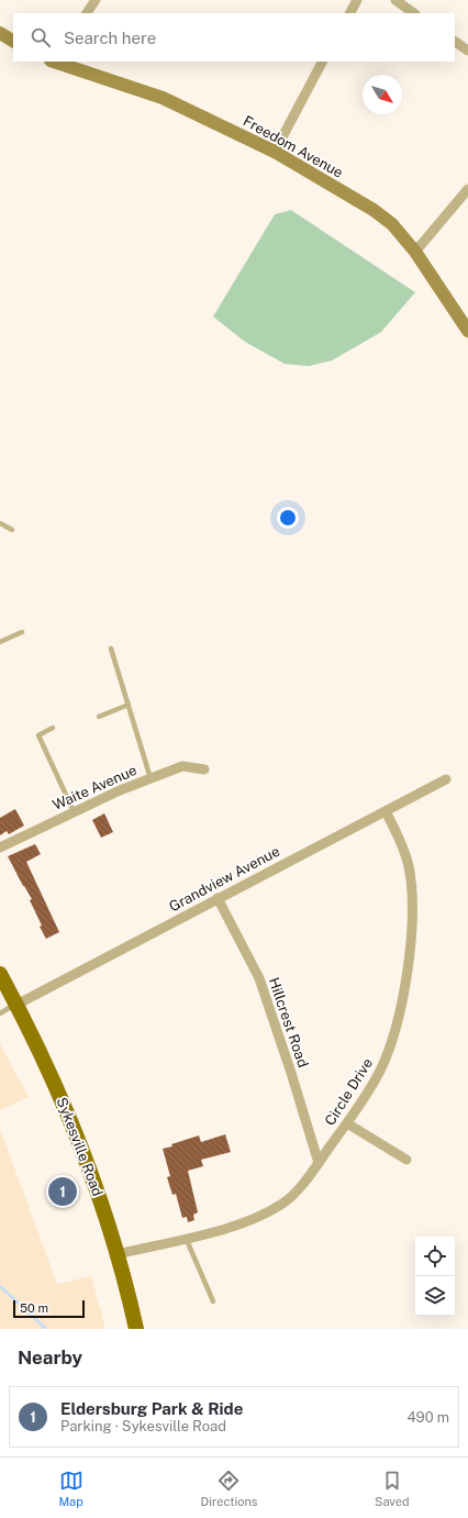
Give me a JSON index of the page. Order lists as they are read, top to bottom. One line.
{"streets":{"main road":["Sykesville Road"],"street":["Freedom Avenue","Waite Avenue","Grandview Avenue","Hillcrest Road","Circle Drive"]},"crossings":[["Grandview Avenue","Hillcrest Road"],["Grandview Avenue","Circle Drive"],["Grandview Avenue","Sykesville Road"],["Hillcrest Road","Circle Drive"],["Circle Drive","Sykesville Road"]],"scale_bar":"50 m","north":"bottom right","page":{"search":"Search here","pins":"1","scale":"50 m","heading":"Nearby","list":[{"mark":"1","name":"Eldersburg Park & Ride","note":"Parking · Sykesville Road","value":"490 m"}],"nav":["Map","Directions","Saved"]}}
